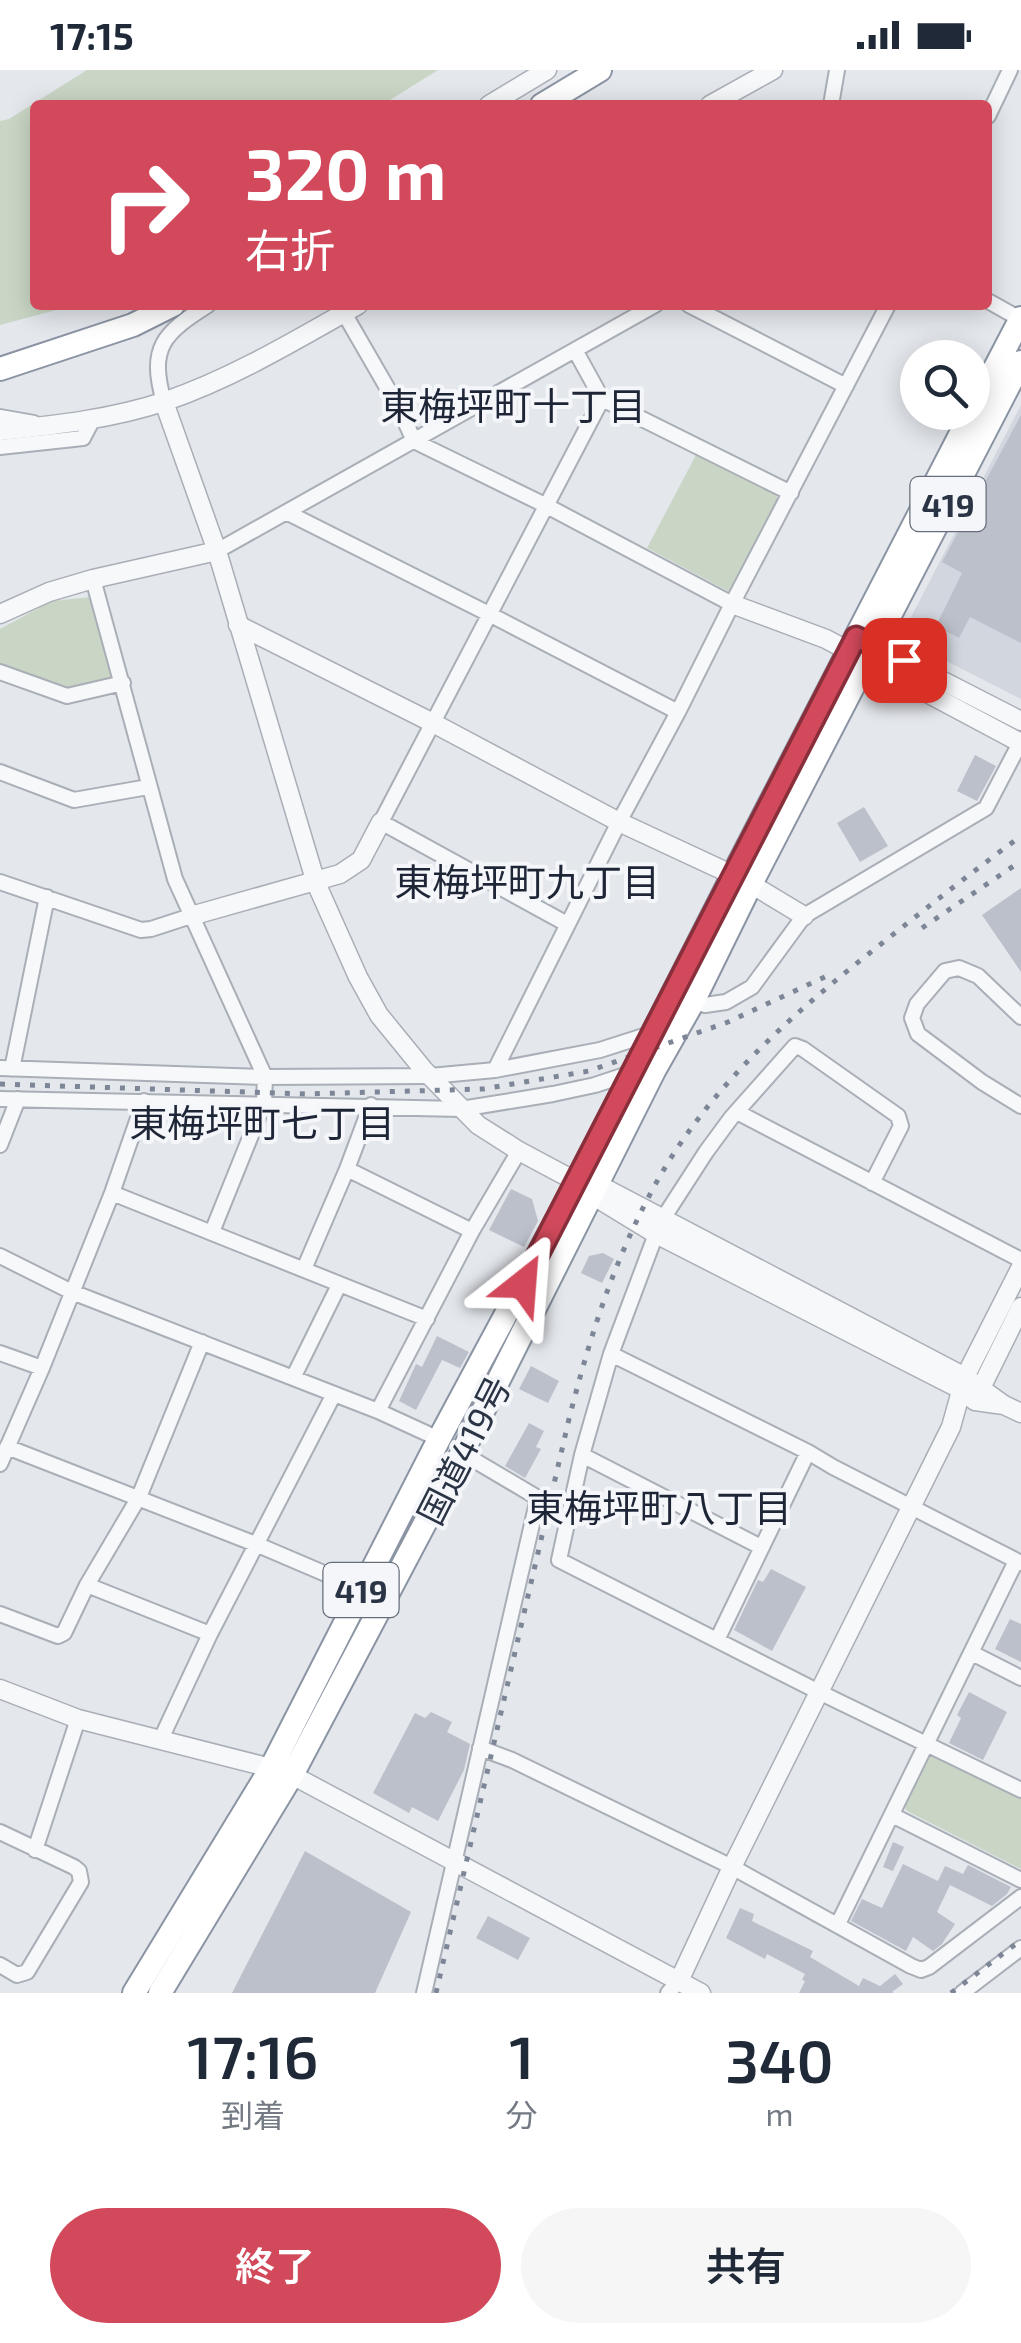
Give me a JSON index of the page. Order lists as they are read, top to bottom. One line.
{"streets":{"highway":["419","国道419号"]},"districts":["東梅坪町十丁目","東梅坪町九丁目","東梅坪町七丁目","東梅坪町八丁目"],"page":{"status":"17:15","turn":["320 m","右折"],"eta":["17:16","到着","1","分","340","m"],"buttons":["終了","共有"]}}
